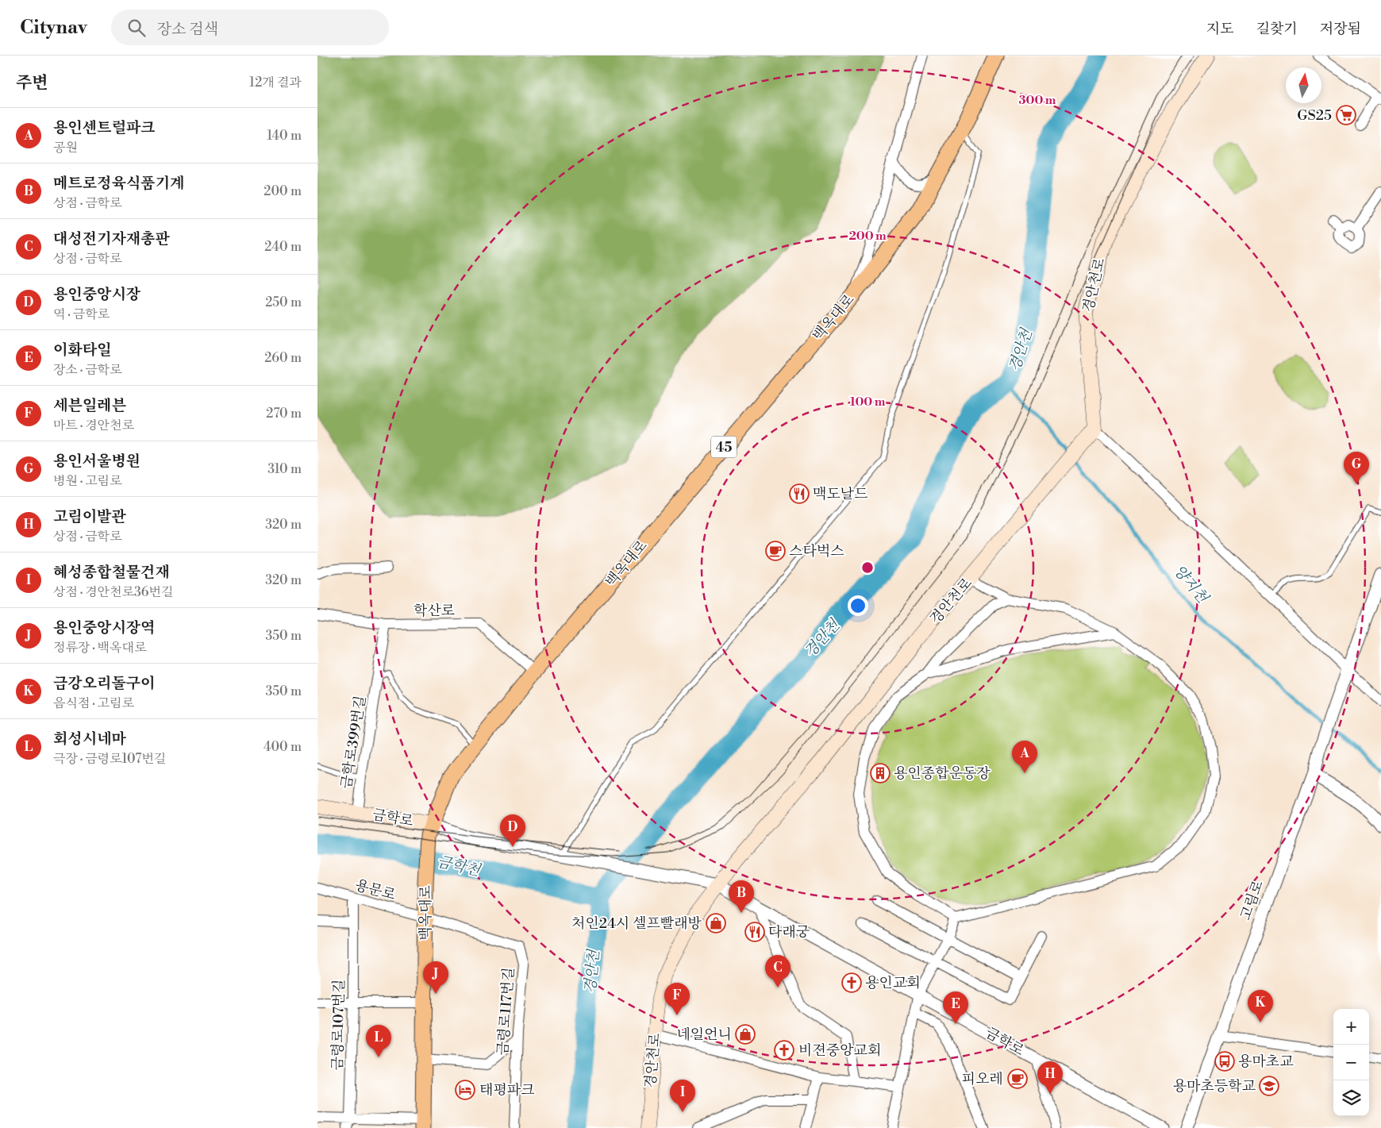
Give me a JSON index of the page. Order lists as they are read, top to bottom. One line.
{"streets":{"main road":["경안천로","백옥대로","45","금학로"],"street":["학산로","금학로399번길","용문로","고림로","금령로117번길","금령로107번길"]},"crossings":[["경안천로","금학로"],["백옥대로","학산로"],["백옥대로","금학로"],["백옥대로","용문로"],["백옥대로","금령로117번길"],["학산로","금학로399번길"],["금학로399번길","금학로"],["용문로","금령로117번길"],["용문로","금령로107번길"]],"water":["경안천","양지천","금학천"],"places":{"supermarket":["GS25"],"restaurant":["맥도날드","다래궁"],"cafe":["스타벅스","피오레"],"building":["용인종합운동장"],"shop":["처인24시 셀프빨래방","네일언니"],"church":["용인교회","비젼중앙교회"],"bus stop":["용마초교"],"school or university":["용마초등학교"],"hotel":["태평파크"]},"north":"top","page":{"header":"Citynav","search":"장소 검색","nav":["지도","길찾기","저장됨"],"heading":["주변","12개 결과"],"list":[{"mark":"A","name":"용인센트럴파크","note":"공원","value":"140 m"},{"mark":"B","name":"메트로정육식품기계","note":"상점 · 금학로","value":"200 m"},{"mark":"C","name":"대성전기자재총판","note":"상점 · 금학로","value":"240 m"},{"mark":"D","name":"용인중앙시장","note":"역 · 금학로","value":"250 m"},{"mark":"E","name":"이화타일","note":"장소 · 금학로","value":"260 m"},{"mark":"F","name":"세븐일레븐","note":"마트 · 경안천로","value":"270 m"},{"mark":"G","name":"용인서울병원","note":"병원 · 고림로","value":"310 m"},{"mark":"H","name":"고림이발관","note":"상점 · 금학로","value":"320 m"},{"mark":"I","name":"혜성종합철물건재","note":"상점 · 경안천로36번길","value":"320 m"},{"mark":"J","name":"용인중앙시장역","note":"정류장 · 백옥대로","value":"350 m"},{"mark":"K","name":"금강오리돌구이","note":"음식점 · 고림로","value":"350 m"},{"mark":"L","name":"회성시네마","note":"극장 · 금령로107번길","value":"400 m"}],"pins":["G","A","D","B","C","J","F","K","E","L","H","I"],"map_buttons":["+","−"]},"rings":["300 m","200 m","100 m"]}
